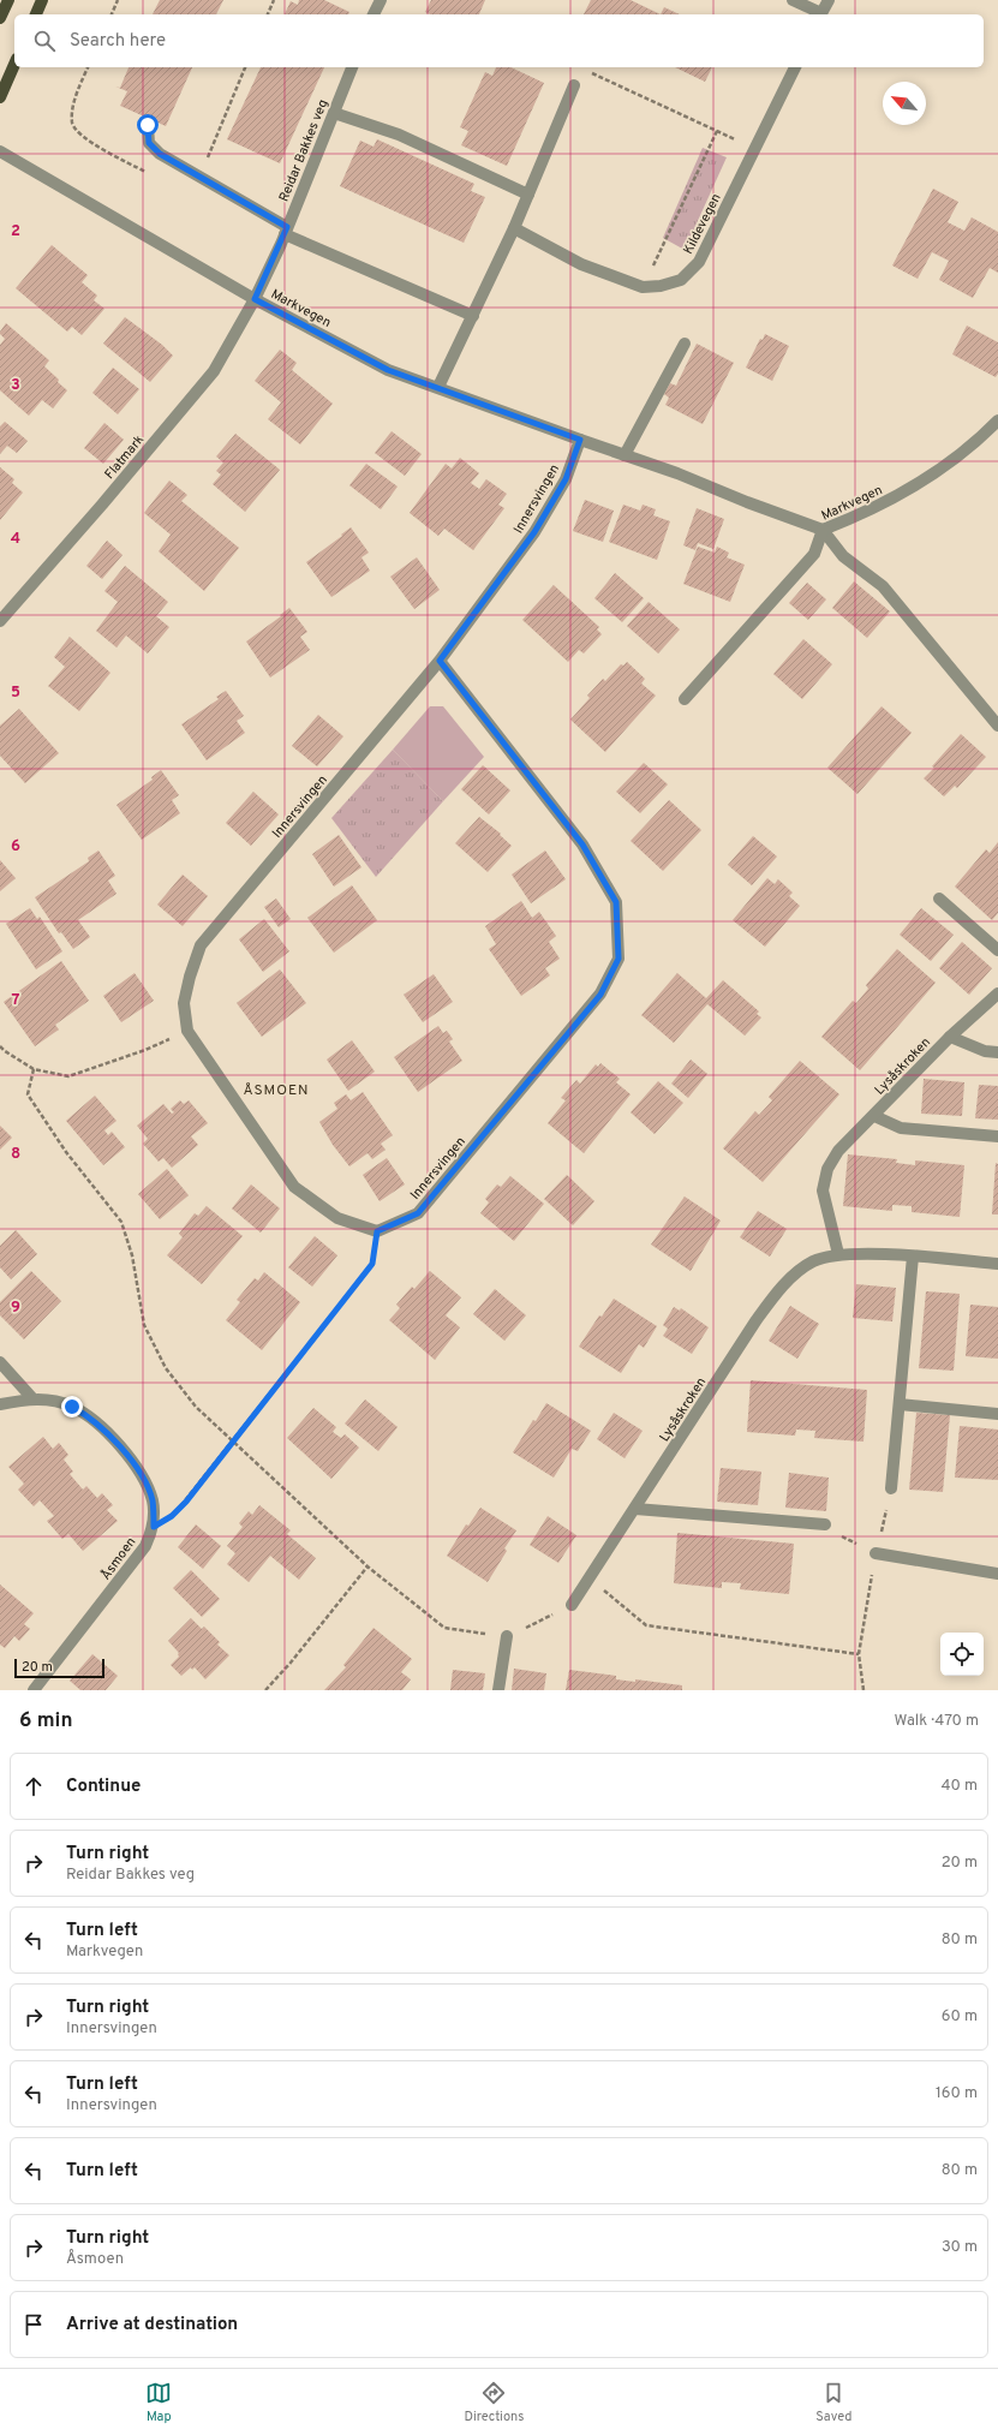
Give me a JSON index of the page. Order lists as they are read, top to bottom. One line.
{"streets":{"street":["Reidar Bakkes veg","Kildevegen","Markvegen","Flatmark","Innersvingen","Lysåskroken","Åsmoen"]},"crossings":[["Reidar Bakkes veg","Markvegen"],["Reidar Bakkes veg","Flatmark"],["Markvegen","Flatmark"],["Markvegen","Innersvingen"]],"districts":["ÅSMOEN"],"scale_bar":"20 m","north":"top left","page":{"search":"Search here","scale":"20 m","heading":["6 min","Walk · 470 m"],"list":[["Continue","40 m"],["Turn right","Reidar Bakkes veg","20 m"],["Turn left","Markvegen","80 m"],["Turn right","Innersvingen","60 m"],["Turn left","Innersvingen","160 m"],["Turn left","80 m"],["Turn right","Åsmoen","30 m"],"Arrive at destination"],"nav":["Map","Directions","Saved"]},"grid":{"rows":["2","3","4","5","6","7","8","9"]}}
